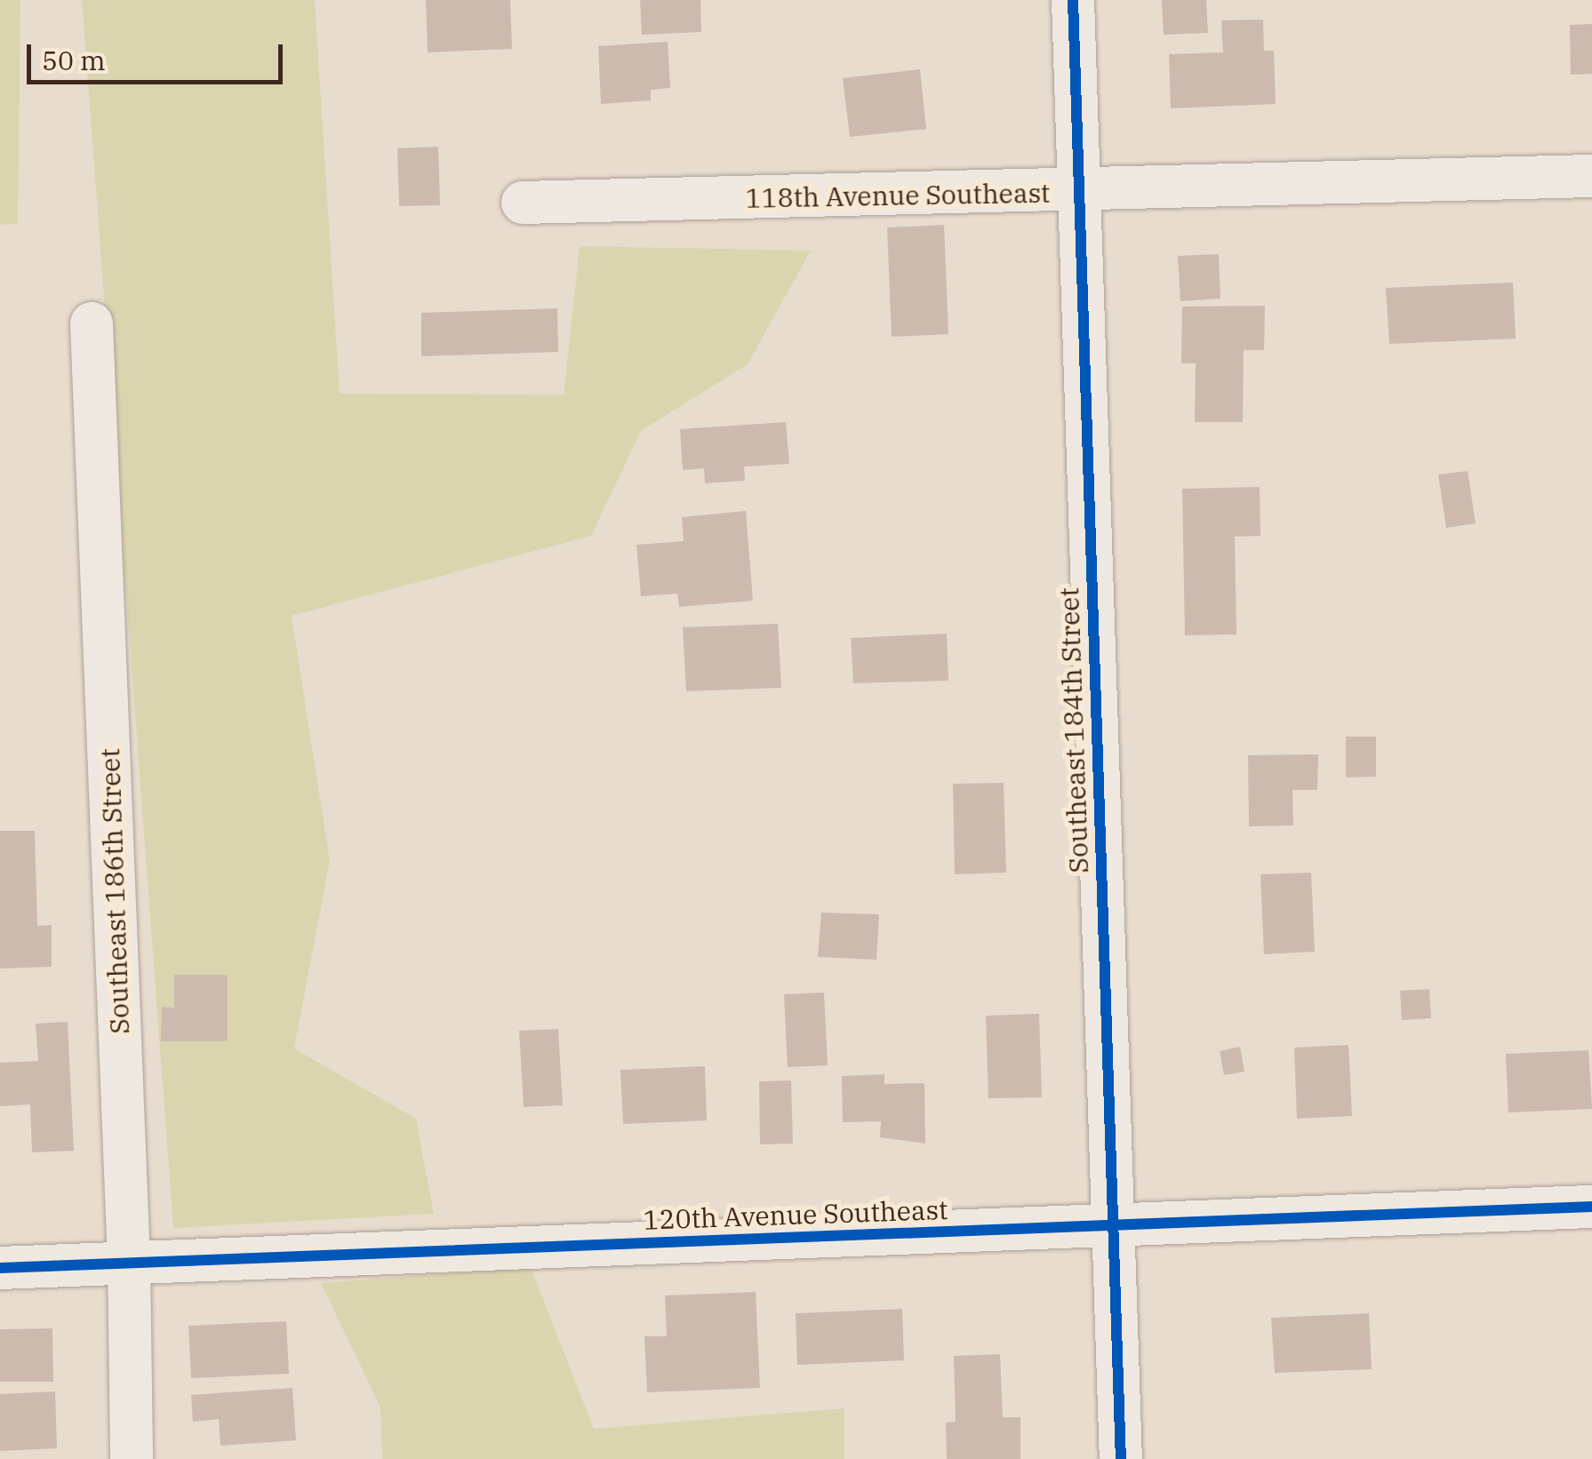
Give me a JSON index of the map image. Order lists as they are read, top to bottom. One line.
{"streets":{"street":["118th Avenue Southeast","Southeast 184th Street","Southeast 186th Street","120th Avenue Southeast"]},"crossings":[["118th Avenue Southeast","Southeast 184th Street"],["Southeast 184th Street","120th Avenue Southeast"],["Southeast 186th Street","120th Avenue Southeast"]],"scale_bar":"50 m"}
